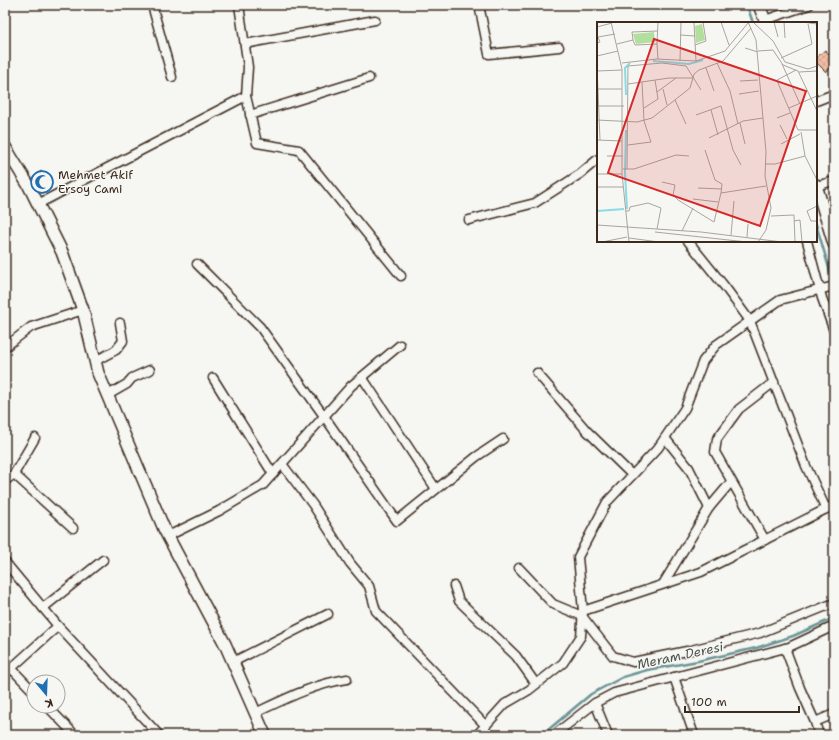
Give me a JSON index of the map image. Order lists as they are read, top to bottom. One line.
{"water":["Meram Deresi"],"places":{"mosque":["Mehmet Akif Ersoy Cami"]},"scale_bar":"100 m","north":"bottom"}
